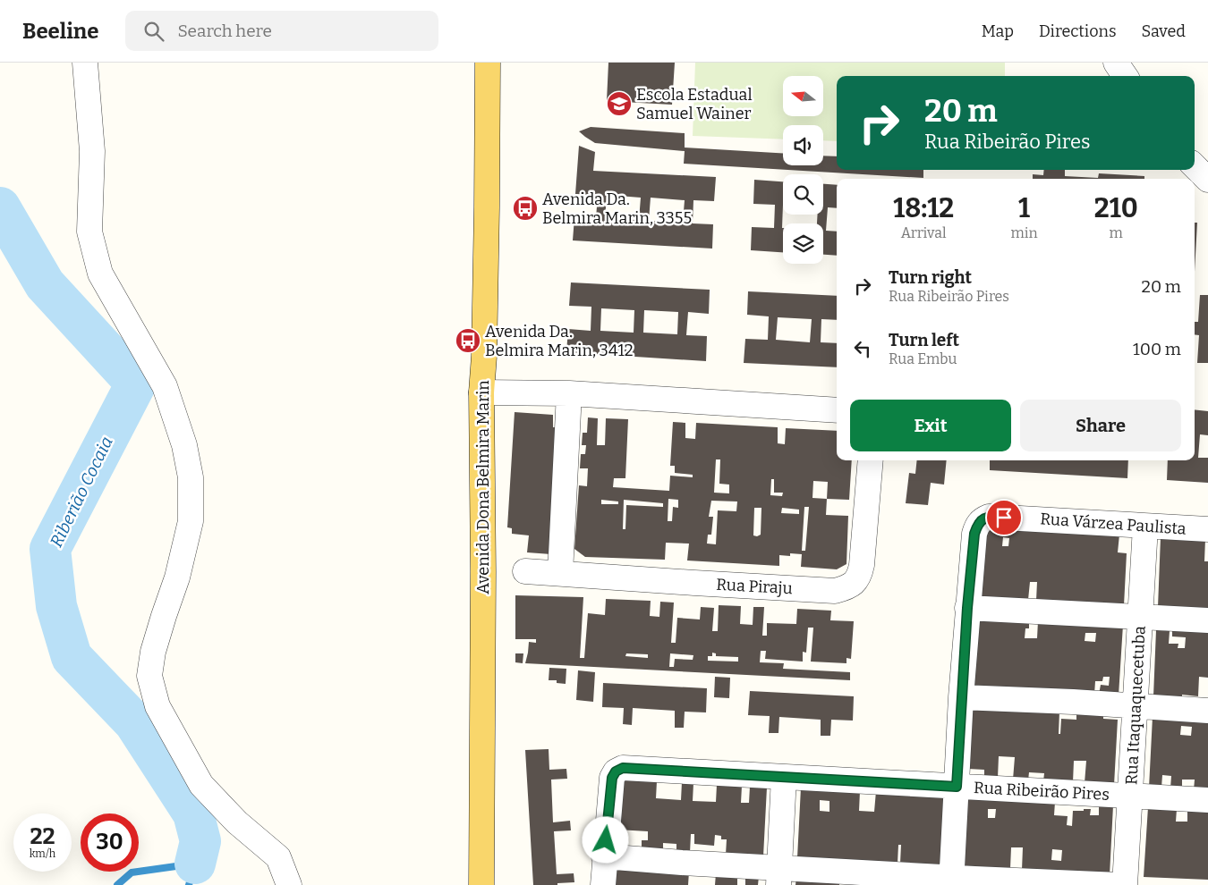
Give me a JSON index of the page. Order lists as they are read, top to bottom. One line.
{"streets":{"main road":["Avenida Dona Belmira Marin"],"street":["Rua Várzea Paulista","Rua Piraju","Rua Itaquaquecetuba","Rua Ribeirão Pires"]},"crossings":[["Rua Várzea Paulista","Rua Itaquaquecetuba"],["Rua Itaquaquecetuba","Rua Ribeirão Pires"]],"water":["Riberião Cocaia"],"places":{"school or university":["Escola Estadual Samuel Wainer"],"bus stop":["Avenida Da. Belmira Marin, 3355","Avenida Da. Belmira Marin, 3412"]},"north":"left","page":{"header":"Beeline","search":"Search here","nav":["Map","Directions","Saved"],"turn":["20 m","Rua Ribeirão Pires"],"eta":["18:12","Arrival","1","min","210","m"],"list":[{"name":"Turn right","note":"Rua Ribeirão Pires","value":"20 m"},{"name":"Turn left","note":"Rua Embu","value":"100 m"}],"buttons":["Exit","Share"],"speed":"22 km/h","limit":"30"}}
